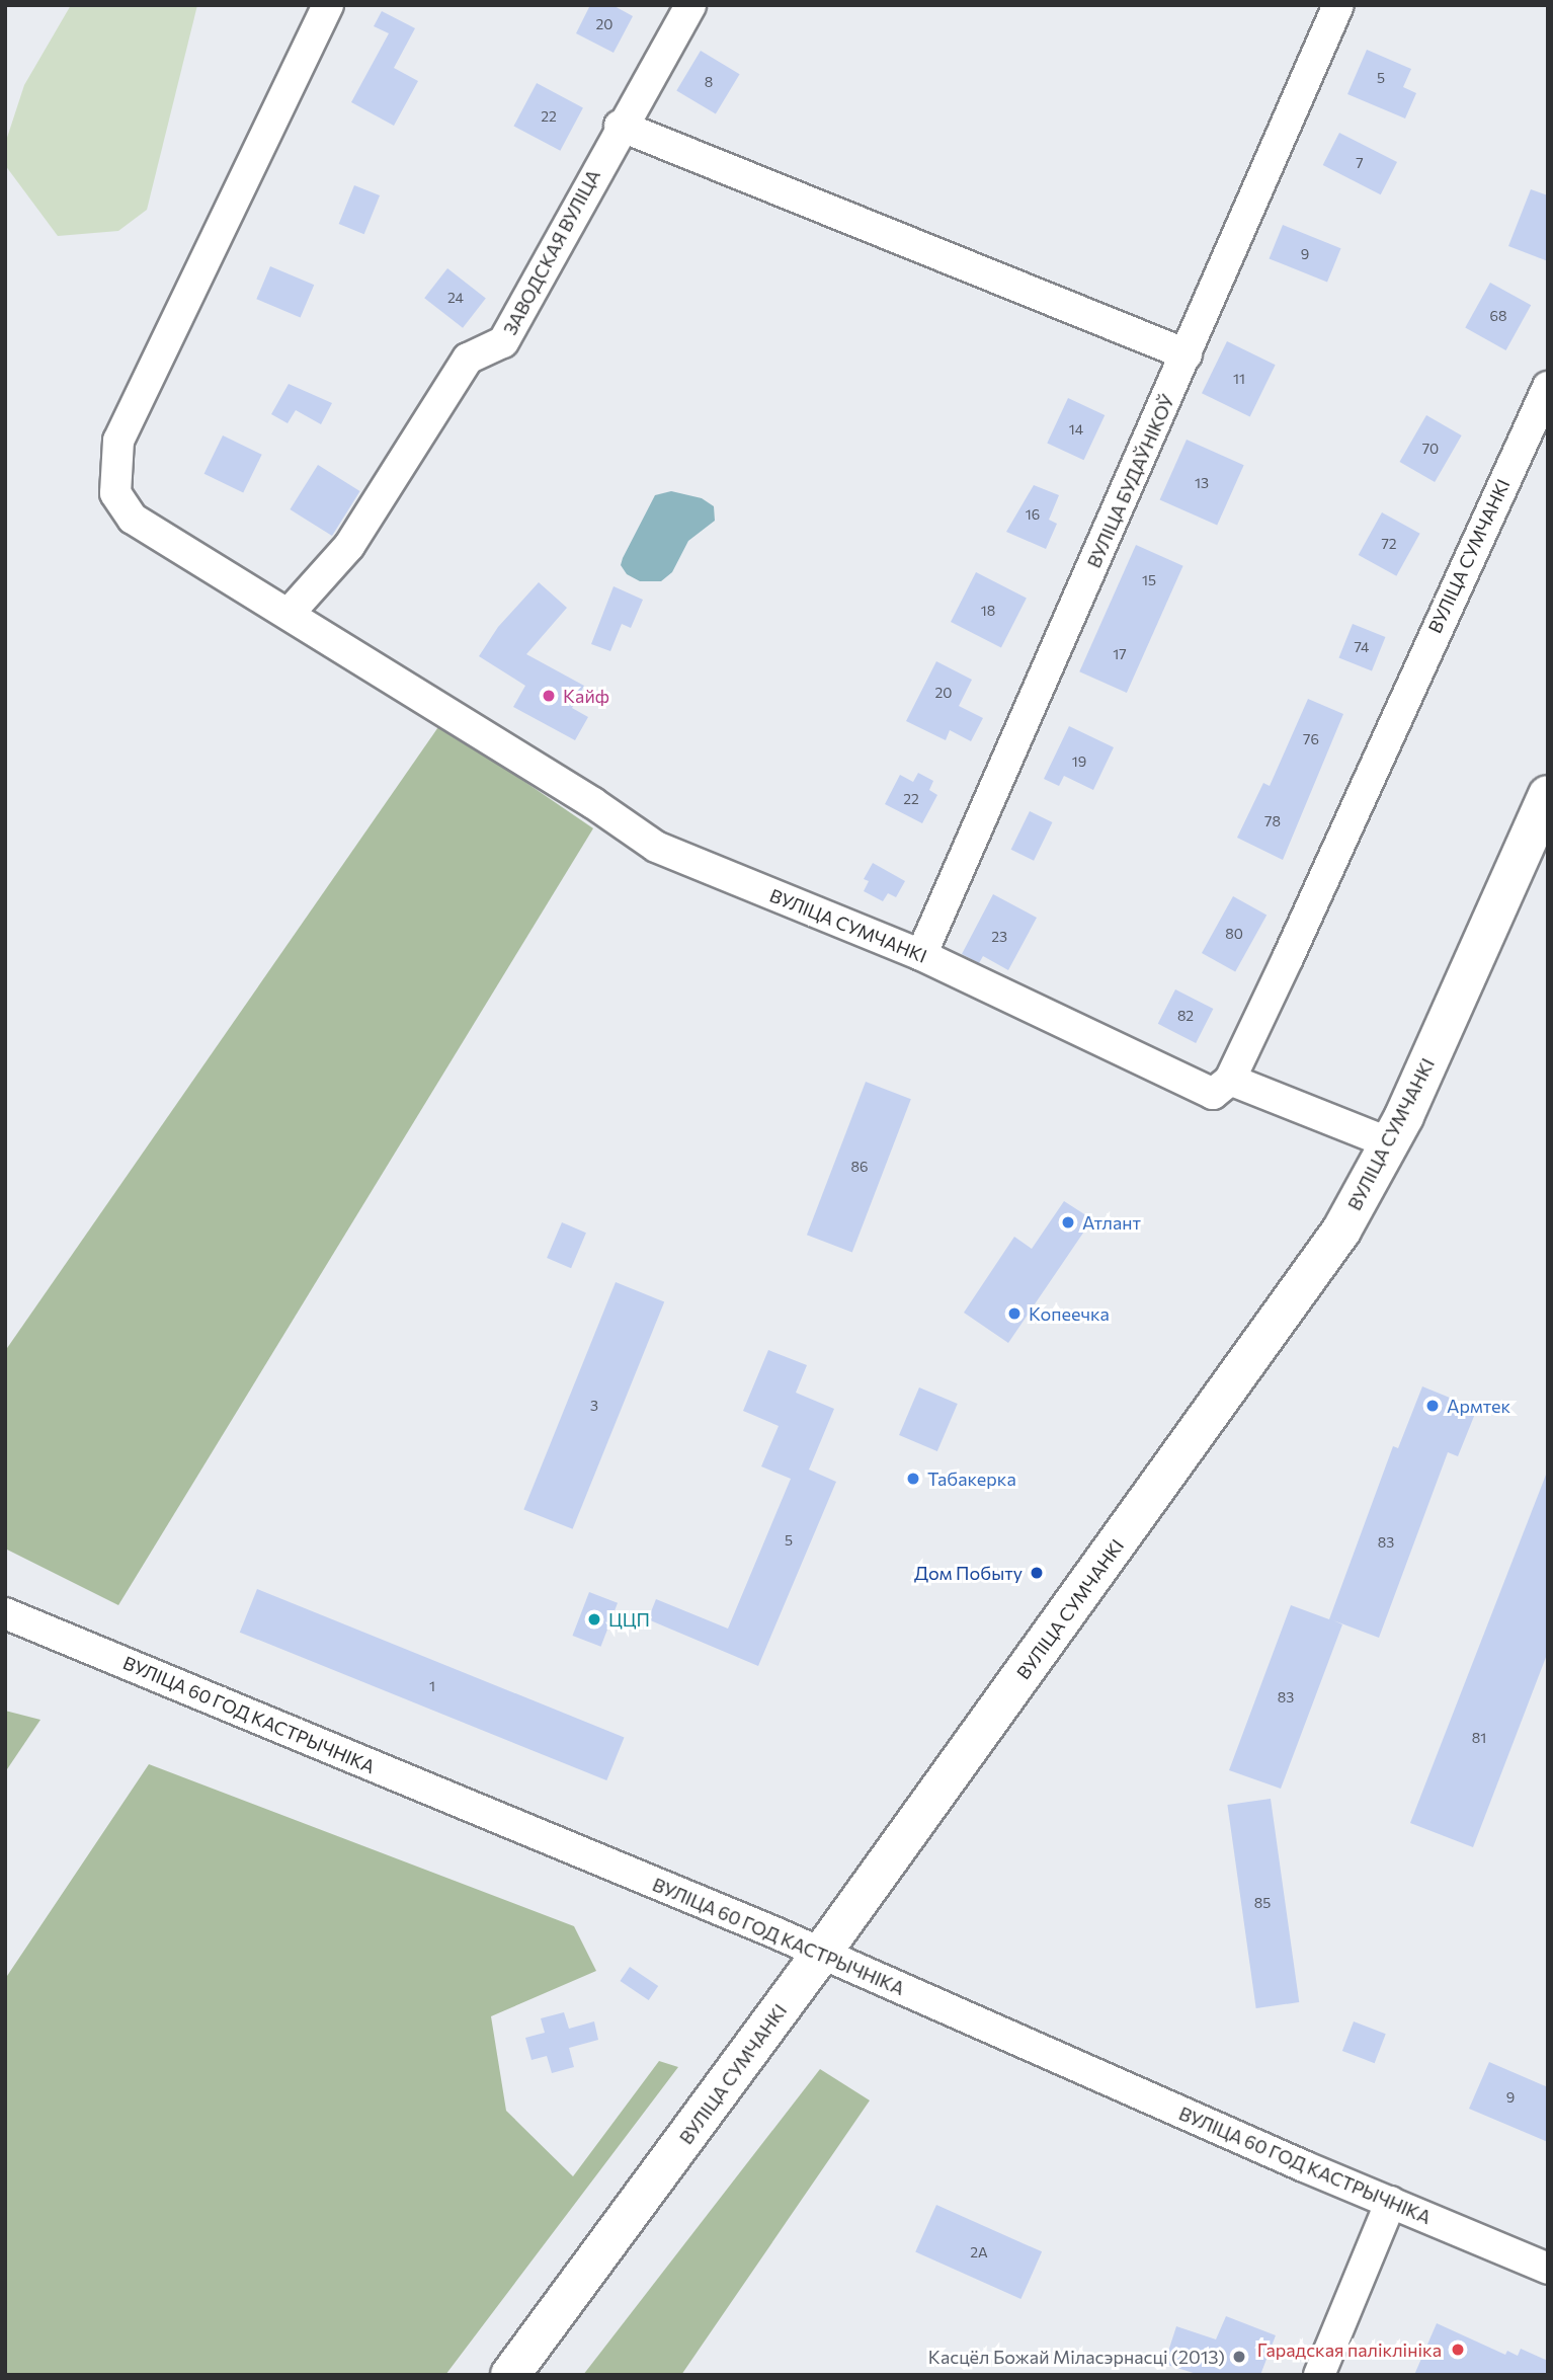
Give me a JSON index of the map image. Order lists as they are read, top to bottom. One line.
{"streets":{"main road":["ВУЛІЦА СУМЧАНКІ"],"street":["ЗАВОДСКАЯ ВУЛІЦА","ВУЛІЦА БУДАЎНІКОЎ","ВУЛІЦА 60 ГОД КАСТРЫЧНІКА"]},"crossings":[["ЗАВОДСКАЯ ВУЛІЦА","ВУЛІЦА СУМЧАНКІ"],["ВУЛІЦА БУДАЎНІКОЎ","ВУЛІЦА СУМЧАНКІ"],["ВУЛІЦА СУМЧАНКІ","ВУЛІЦА 60 ГОД КАСТРЫЧНІКА"]],"places":["Кайф","Атлант","Копеечка","Армтек","Табакерка","Дом Побыту","ЦЦП","Гарадская паліклініка","Касцёл Божай Міласэрнасці (2013)"],"house_numbers":["20","5","8","22","7","9","24","68","11","14","70","13","16","72","15","18","74","17","20","76","19","22","78","80","23","82","86","3","5","83","1","83","81","85","9","2А"]}
